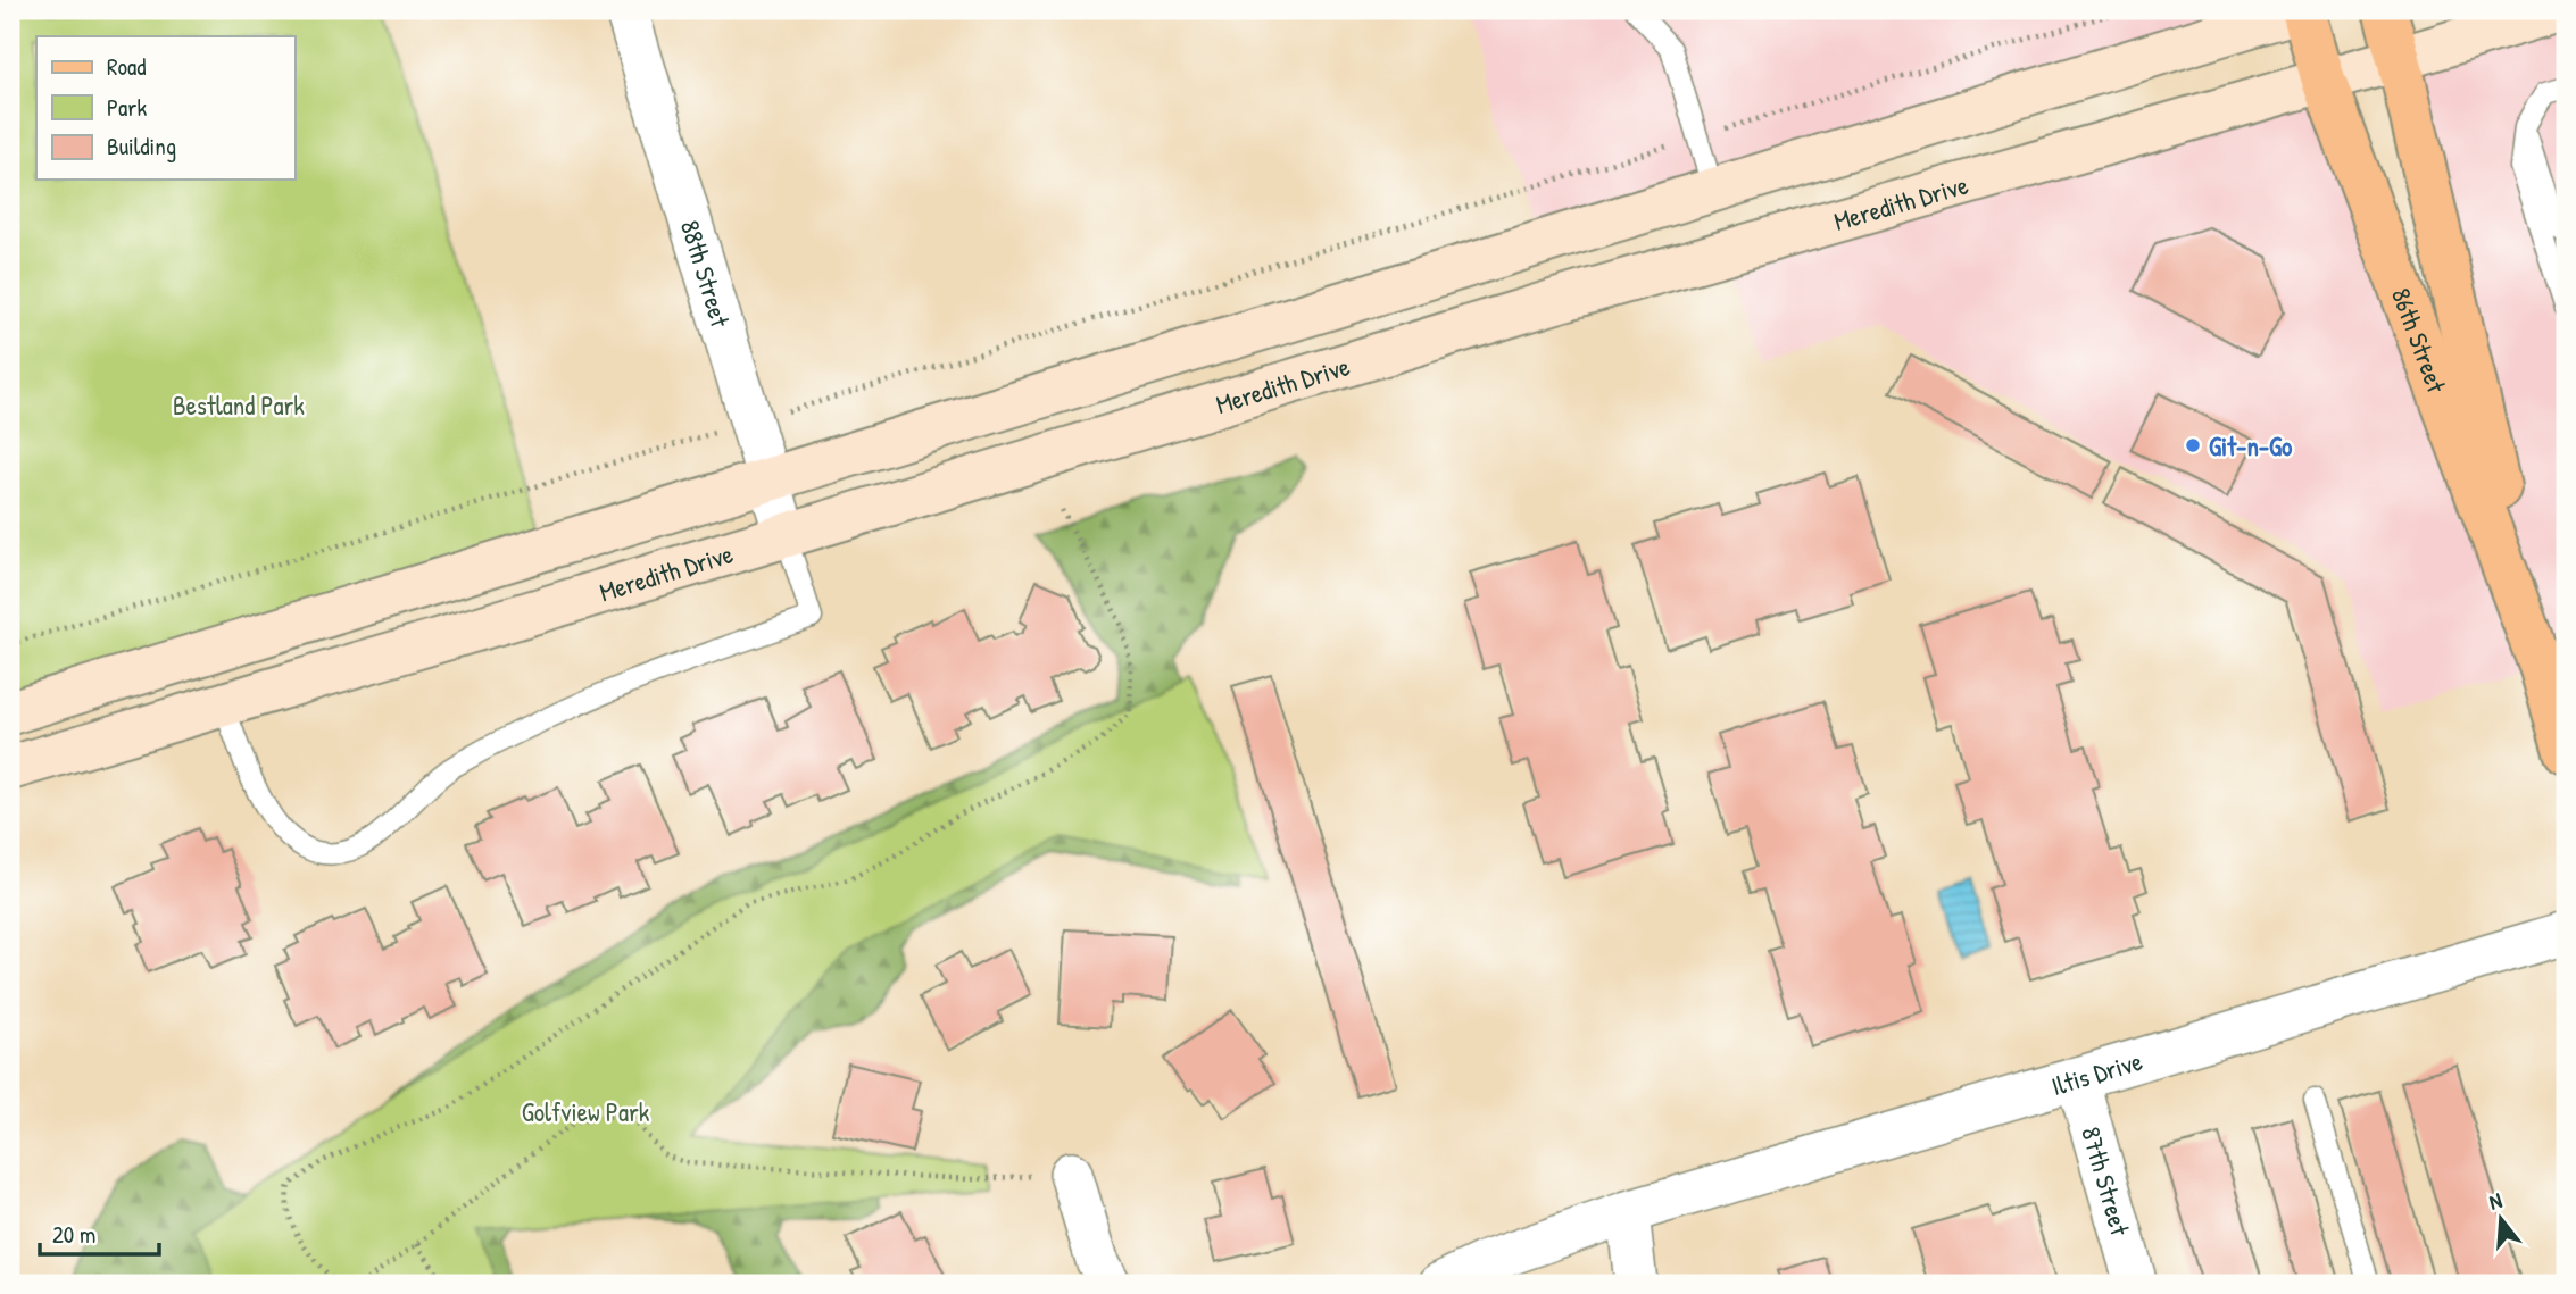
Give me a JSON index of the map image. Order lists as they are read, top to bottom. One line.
{"streets":{"main road":["Meredith Drive","86th Street"],"street":["88th Street","Iltis Drive","87th Street"]},"crossings":[["Meredith Drive","88th Street"],["Meredith Drive","86th Street"],["Iltis Drive","87th Street"]],"parks":["Bestland Park","Golfview Park"],"places":["Git-n-Go"],"legend":["Road","Park","Building"],"scale_bar":"20 m","north":"top"}
